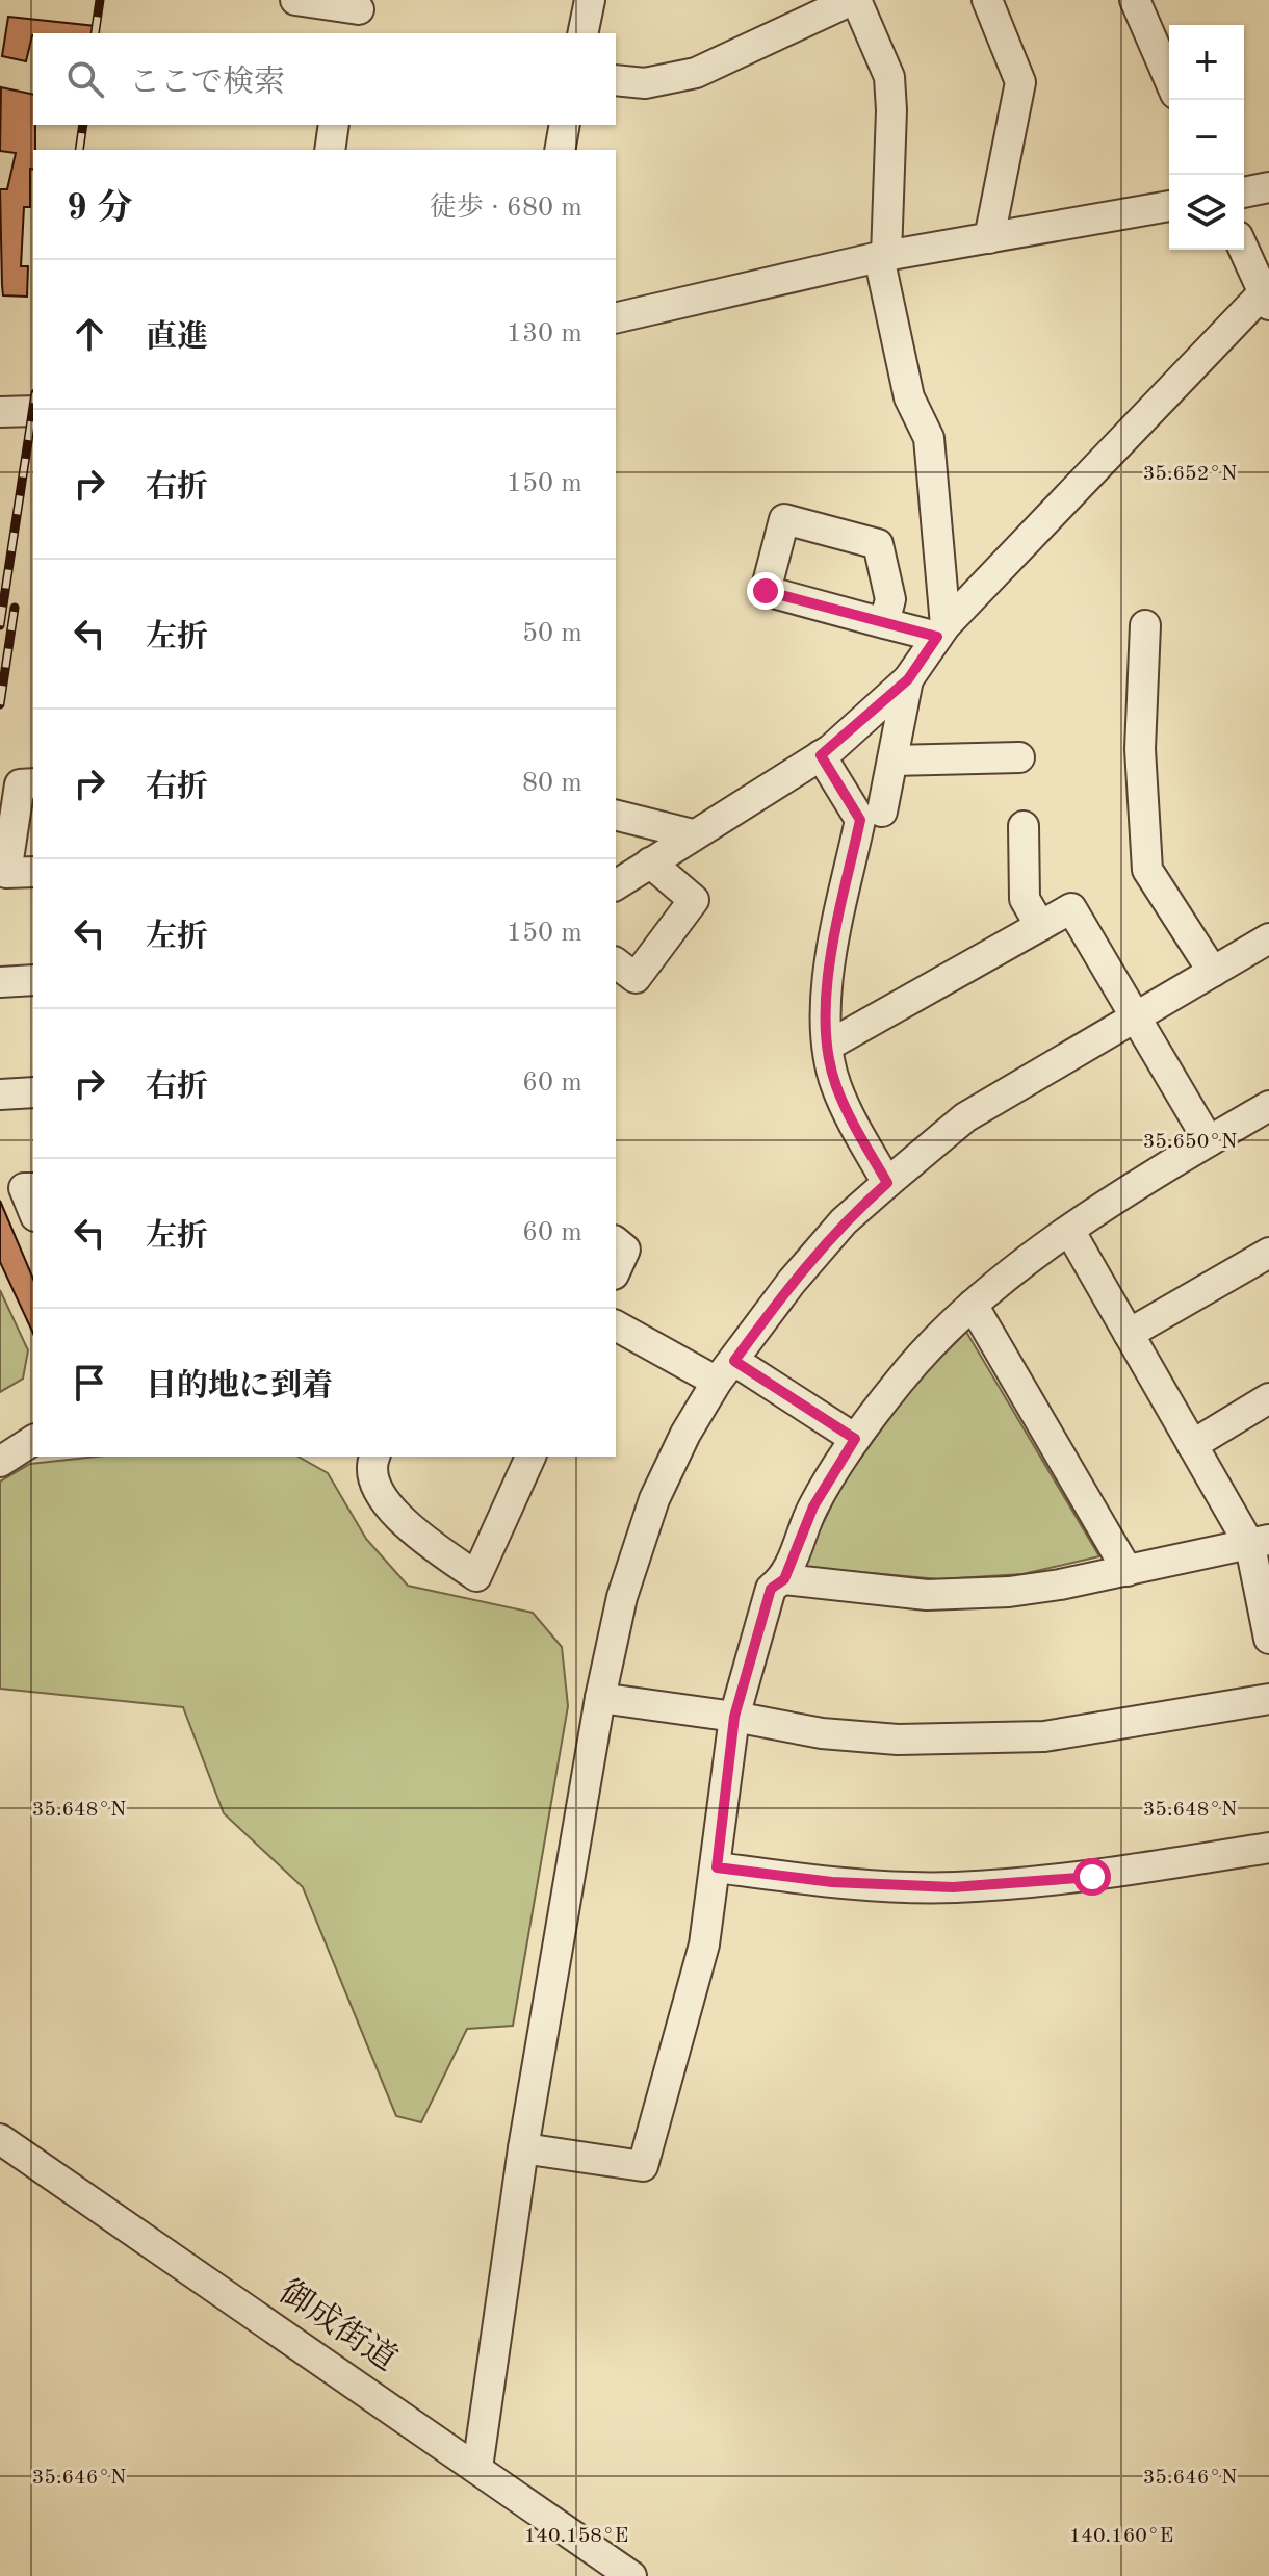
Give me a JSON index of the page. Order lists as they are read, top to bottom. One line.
{"streets":{"street":["御成街道"]},"page":{"map_buttons":["+","−"],"search":"ここで検索","heading":["9 分","徒歩 · 680 m"],"list":[["直進","130 m"],["右折","150 m"],["左折","50 m"],["右折","80 m"],["左折","150 m"],["右折","60 m"],["左折","60 m"],"目的地に到着"]},"coordinates":["35.652°N","35.650°N","35.648°N","35.646°N","140.158°E","140.160°E"]}
